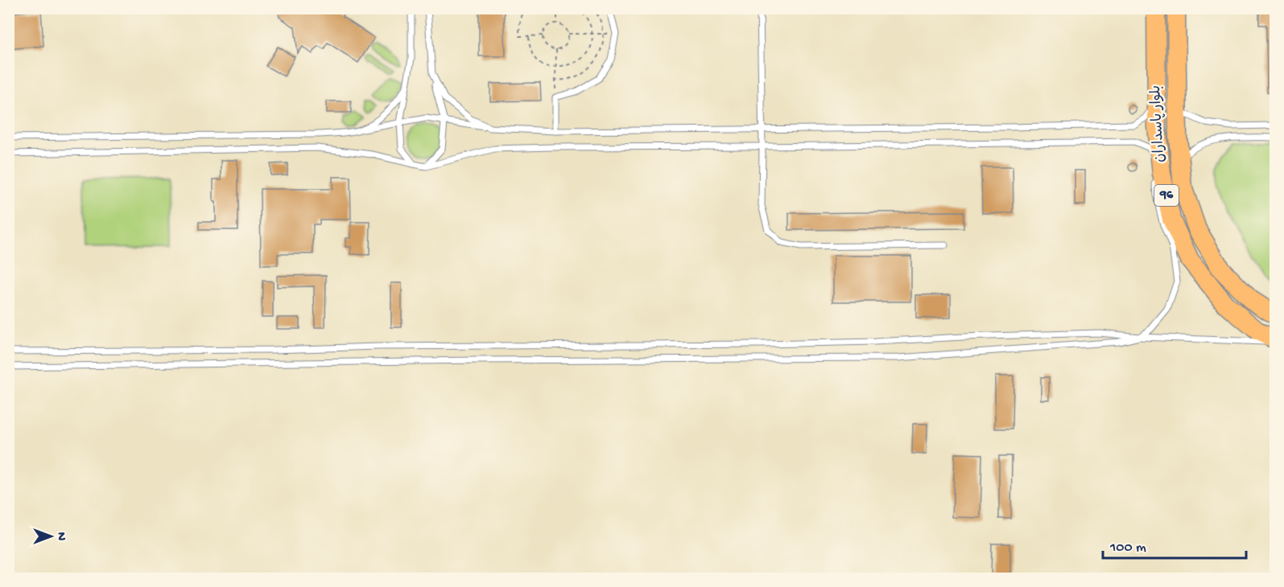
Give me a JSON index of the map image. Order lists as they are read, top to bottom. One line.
{"streets":{"highway":["بلوار پاسداران","96"]},"scale_bar":"100 m","north":"right"}
